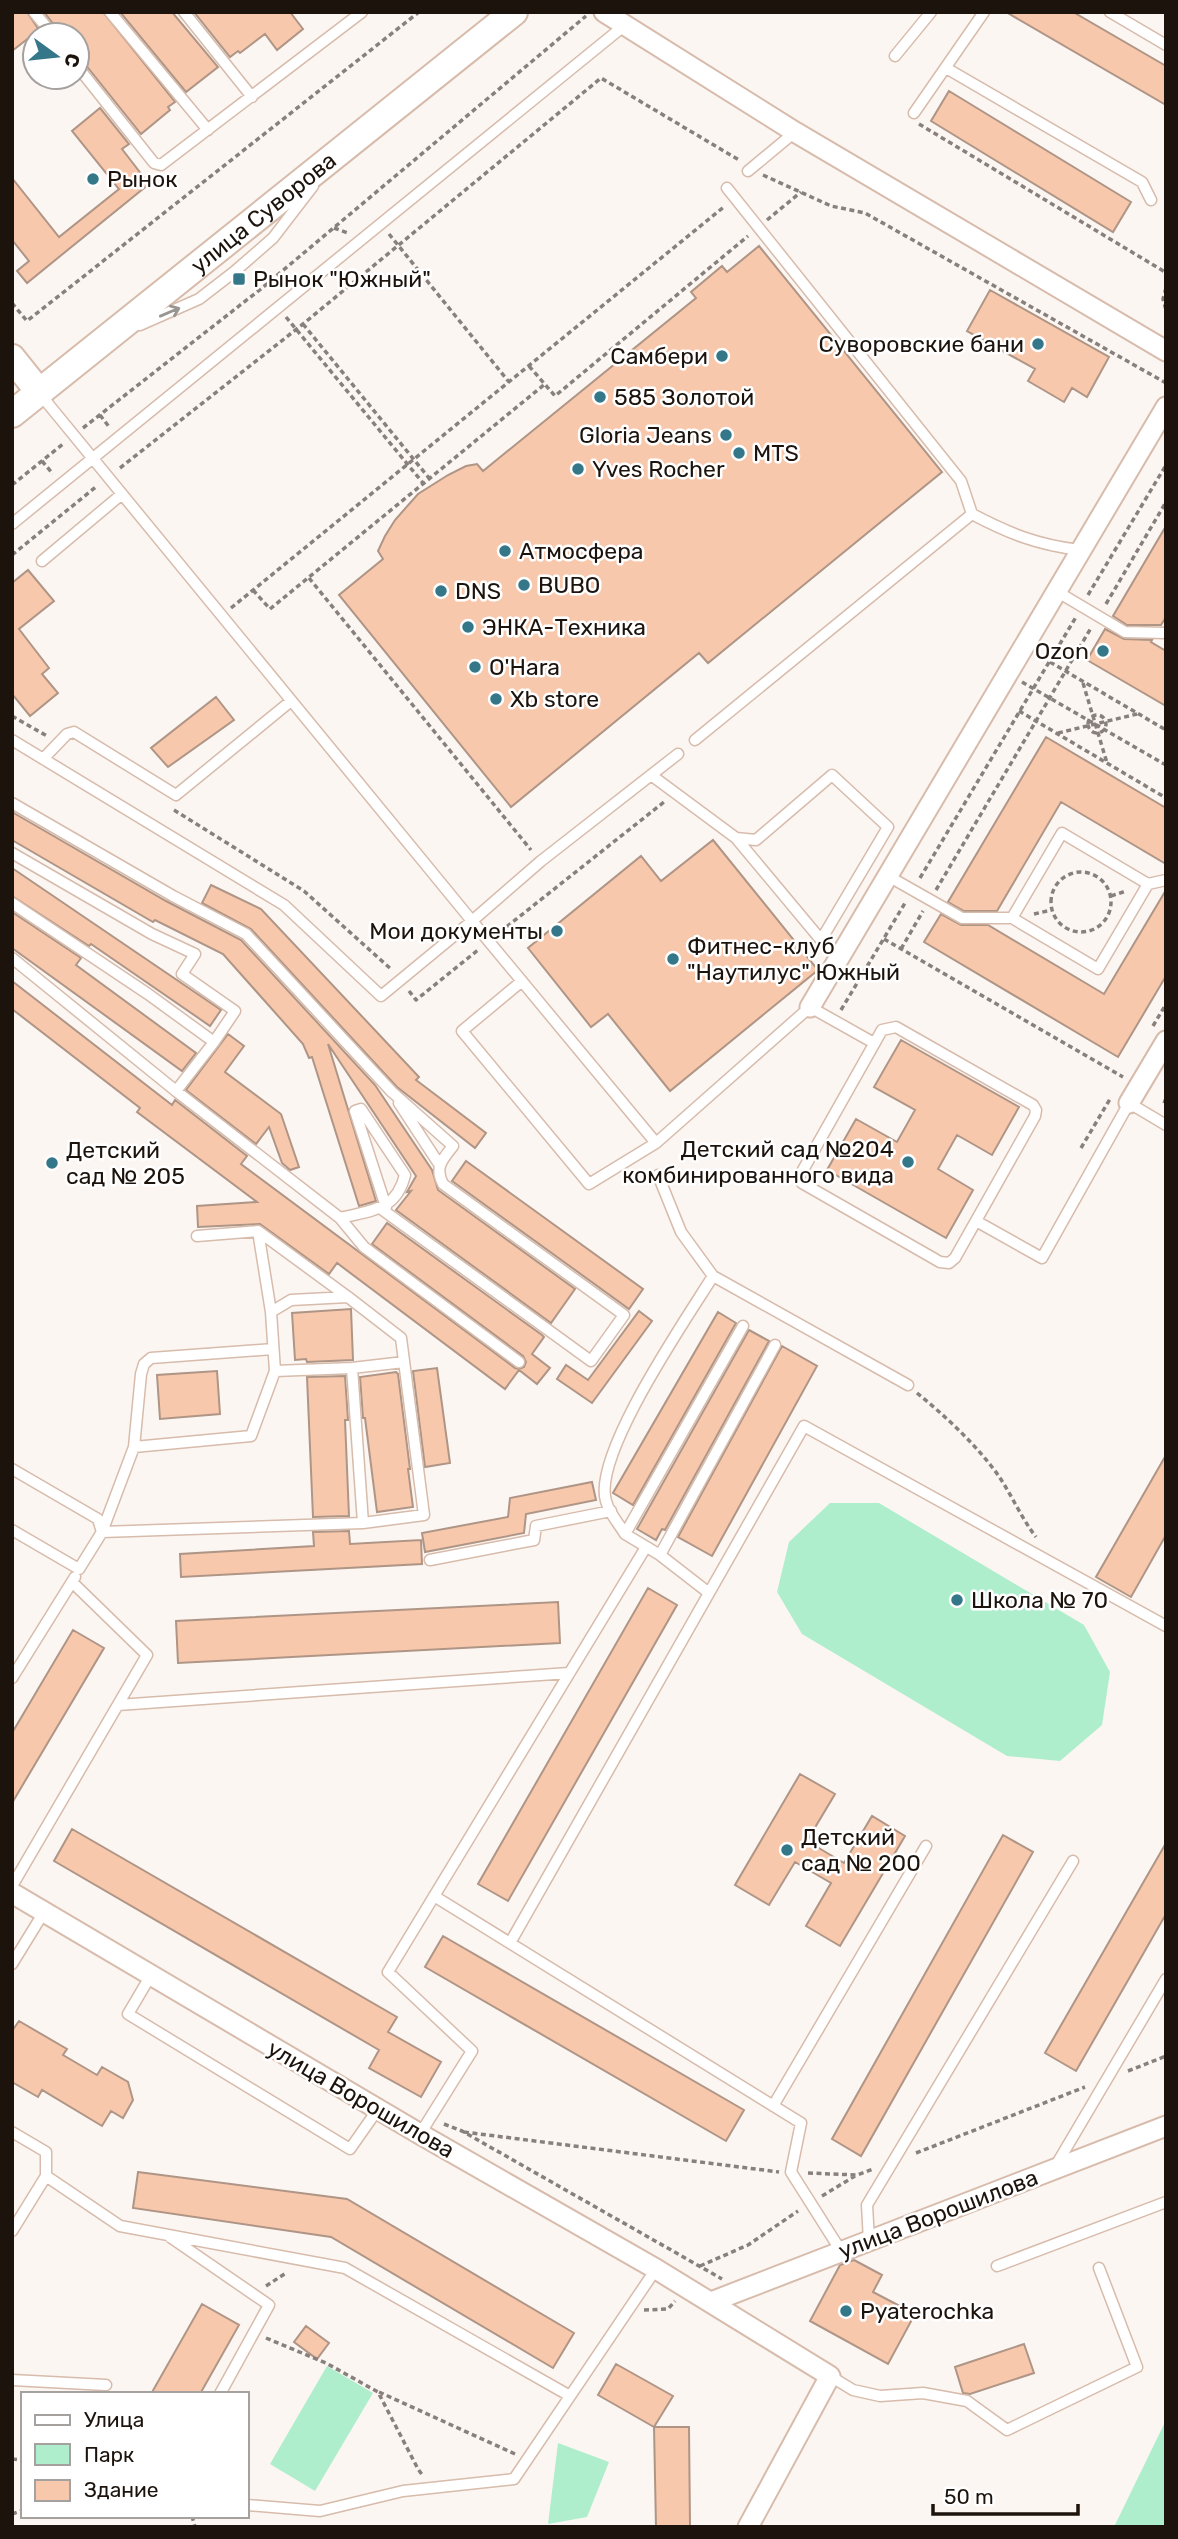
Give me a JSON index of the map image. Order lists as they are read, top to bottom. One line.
{"streets":{"main road":["улица Суворова"],"street":["улица Ворошилова"]},"places":{"other":["Рынок","Суворовские бани","Самбери","585 Золотой","Gloria Jeans","MTS","Yves Rocher","Атмосфера","BUBO","DNS","ЭНКА-Техника","Ozon","O'Hara","Xb store","Мои документы","Фитнес-клуб \"Наутилус\" Южный","Детский сад №204 комбинированного вида","Детский сад № 205","Школа № 70","Детский сад № 200","Pyaterochka"],"transit":["Рынок \"Южный\""]},"legend":["Улица","Парк","Здание"],"scale_bar":"50 m","north":"right"}
